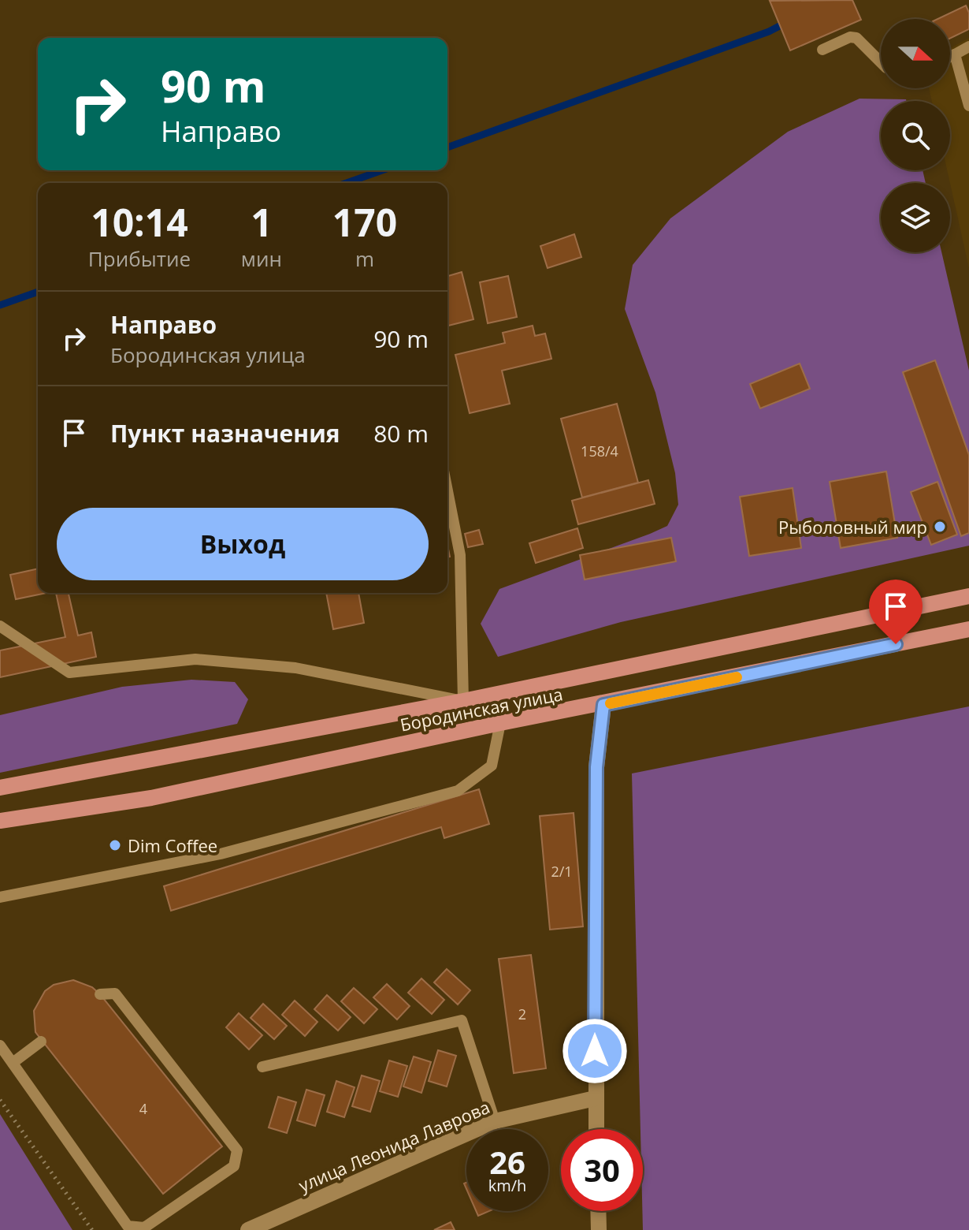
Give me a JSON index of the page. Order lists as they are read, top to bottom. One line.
{"streets":{"main road":["Бородинская улица"],"street":["улица Леонида Лаврова"]},"places":["Рыболовный мир","Dim Coffee"],"house_numbers":["158/4","2/1","2","4"],"north":"right","page":{"turn":["90 m","Направо"],"eta":["10:14","Прибытие","1","мин","170","m"],"list":[{"name":"Направо","note":"Бородинская улица","value":"90 m"},{"name":"Пункт назначения","value":"80 m"}],"buttons":"Выход","speed":"26 km/h","limit":"30"}}
